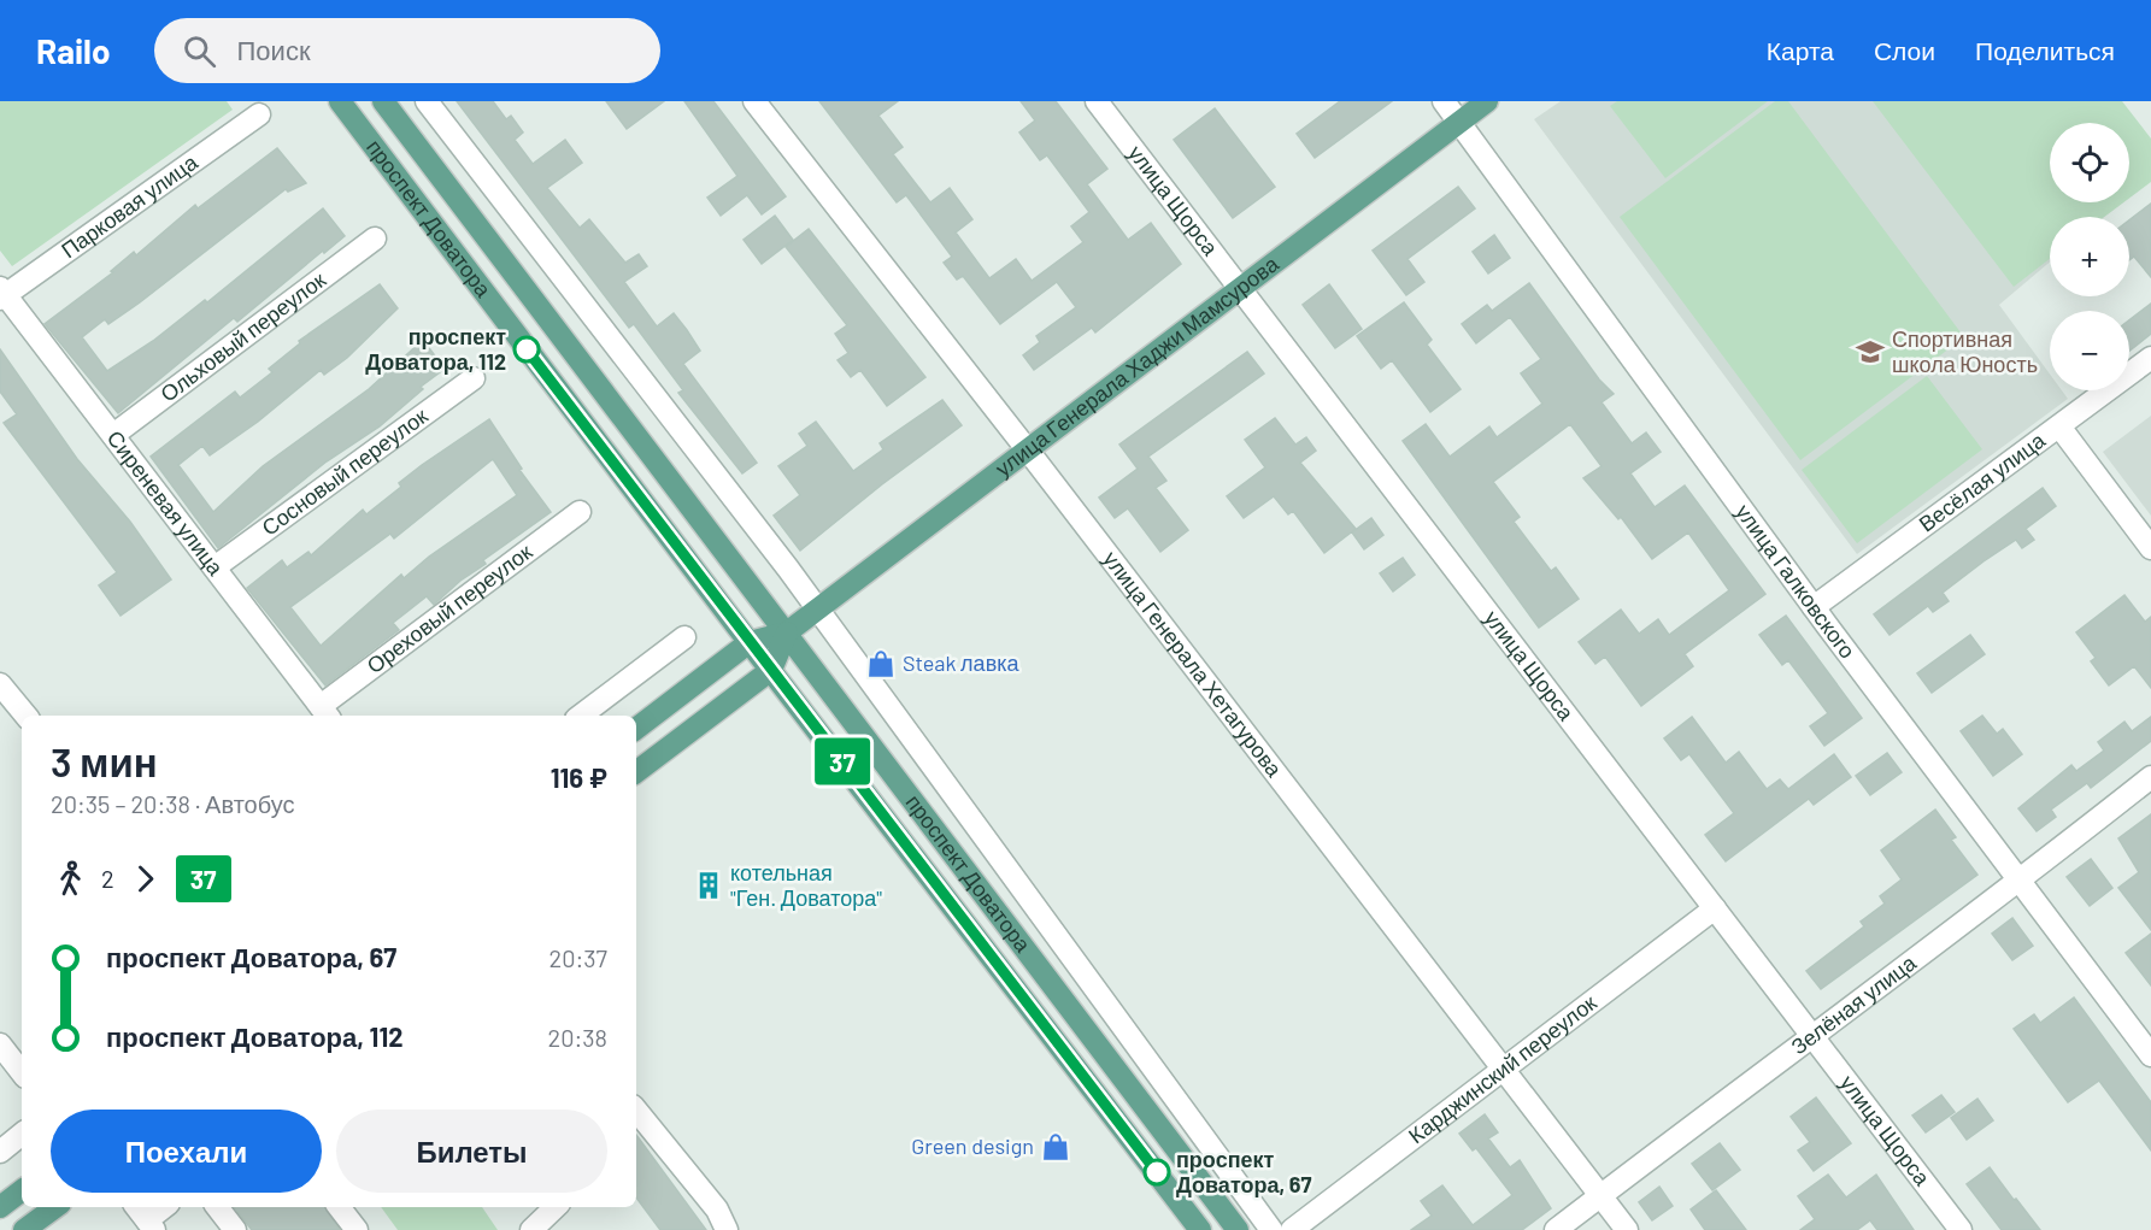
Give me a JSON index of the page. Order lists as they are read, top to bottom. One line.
{"streets":{"main road":["проспект Доватора","улица Генерала Хаджи Мамсурова"],"street":["улица Щорса","Парковая улица","Ольховый переулок","Сосновый переулок","Весёлая улица","Сиреневая улица","улица Галковского","Ореховый переулок","улица Генерала Хетагурова","Зелёная улица","Карджинский переулок"]},"crossings":[["улица Щорса","улица Генерала Хаджи Мамсурова"],["улица Щорса","Зелёная улица"],["улица Щорса","Карджинский переулок"],["Парковая улица","Сиреневая улица"],["проспект Доватора","улица Генерала Хаджи Мамсурова"],["Ольховый переулок","Сиреневая улица"],["улица Генерала Хаджи Мамсурова","улица Галковского"],["улица Генерала Хаджи Мамсурова","улица Генерала Хетагурова"],["Сосновый переулок","Сиреневая улица"],["Весёлая улица","улица Галковского"],["Сиреневая улица","Ореховый переулок"],["улица Галковского","Зелёная улица"],["улица Генерала Хетагурова","Зелёная улица"],["улица Генерала Хетагурова","Карджинский переулок"]],"places":{"other":["проспект Доватора, 112","проспект Доватора, 67"],"school or university":["Спортивная школа Юность"],"shop":["Steak лавка","Green design"],"building":["котельная \"Ген. Доватора\""]},"lines":["bus line 37"],"page":{"header":"Railo","search":"Поиск","nav":["Карта","Слои","Поделиться"],"on_map":"37","map_buttons":["+","−"],"heading":["3 мин","20:35 – 20:38 · Автобус","116 ₽"],"legs":["2","37"],"list":[{"name":"проспект Доватора, 67","value":"20:37"},{"name":"проспект Доватора, 112","value":"20:38"}],"buttons":["Поехали","Билеты"]}}
